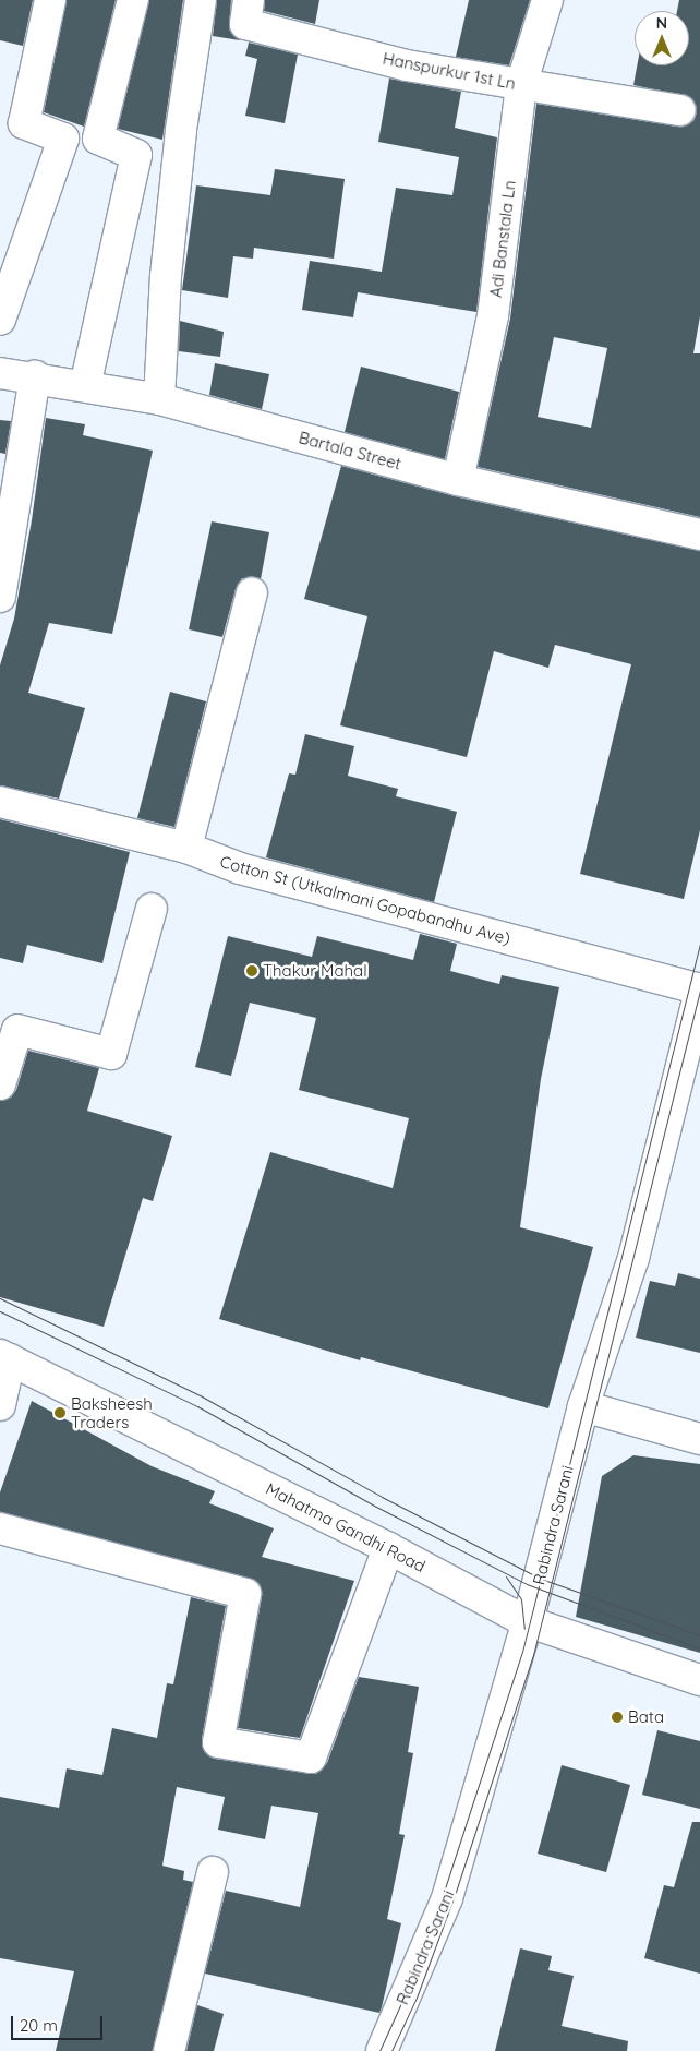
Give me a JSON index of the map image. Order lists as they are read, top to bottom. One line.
{"streets":{"street":["Hanspurkur 1st Ln","Adi Banstala Ln","Bartala Street","Cotton St (Utkalmani Gopabandhu Ave)","Rabindra Sarani","Mahatma Gandhi Road"]},"crossings":[["Hanspurkur 1st Ln","Adi Banstala Ln"],["Adi Banstala Ln","Bartala Street"],["Cotton St (Utkalmani Gopabandhu Ave)","Rabindra Sarani"],["Rabindra Sarani","Mahatma Gandhi Road"]],"places":["Thakur Mahal","Baksheesh Traders","Bata"],"scale_bar":"20 m","north":"top"}
